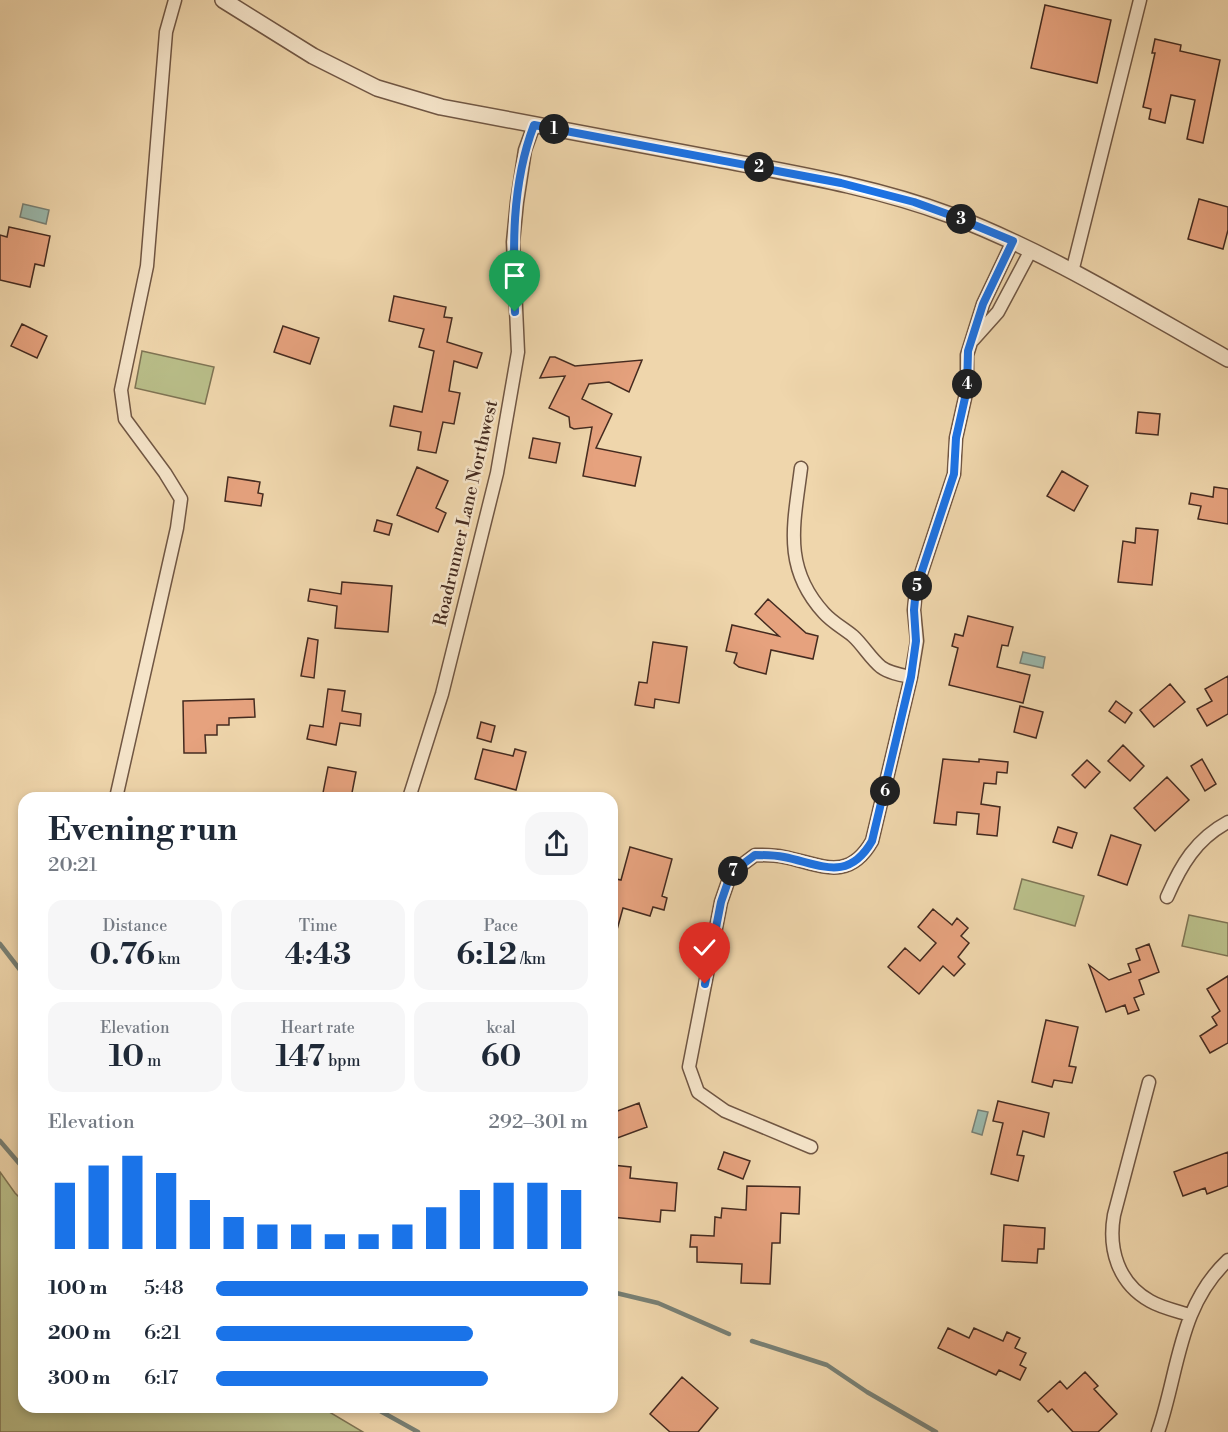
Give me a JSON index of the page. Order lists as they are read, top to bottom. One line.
{"streets":{"street":["Roadrunner Lane Northwest"]},"page":{"pins":["1","2","3","4","5","6","7"],"heading":["Evening run","20:21"],"stats":[["Distance","0.76 km"],["Time","4:43"],["Pace","6:12 /km"],["Elevation","10 m"],["Heart rate","147 bpm"],["kcal","60"]],"chart":["Elevation","292–301 m"],"list":[{"name":"100 m","note":"5:48"},{"name":"200 m","note":"6:21"},{"name":"300 m","note":"6:17"}]}}
